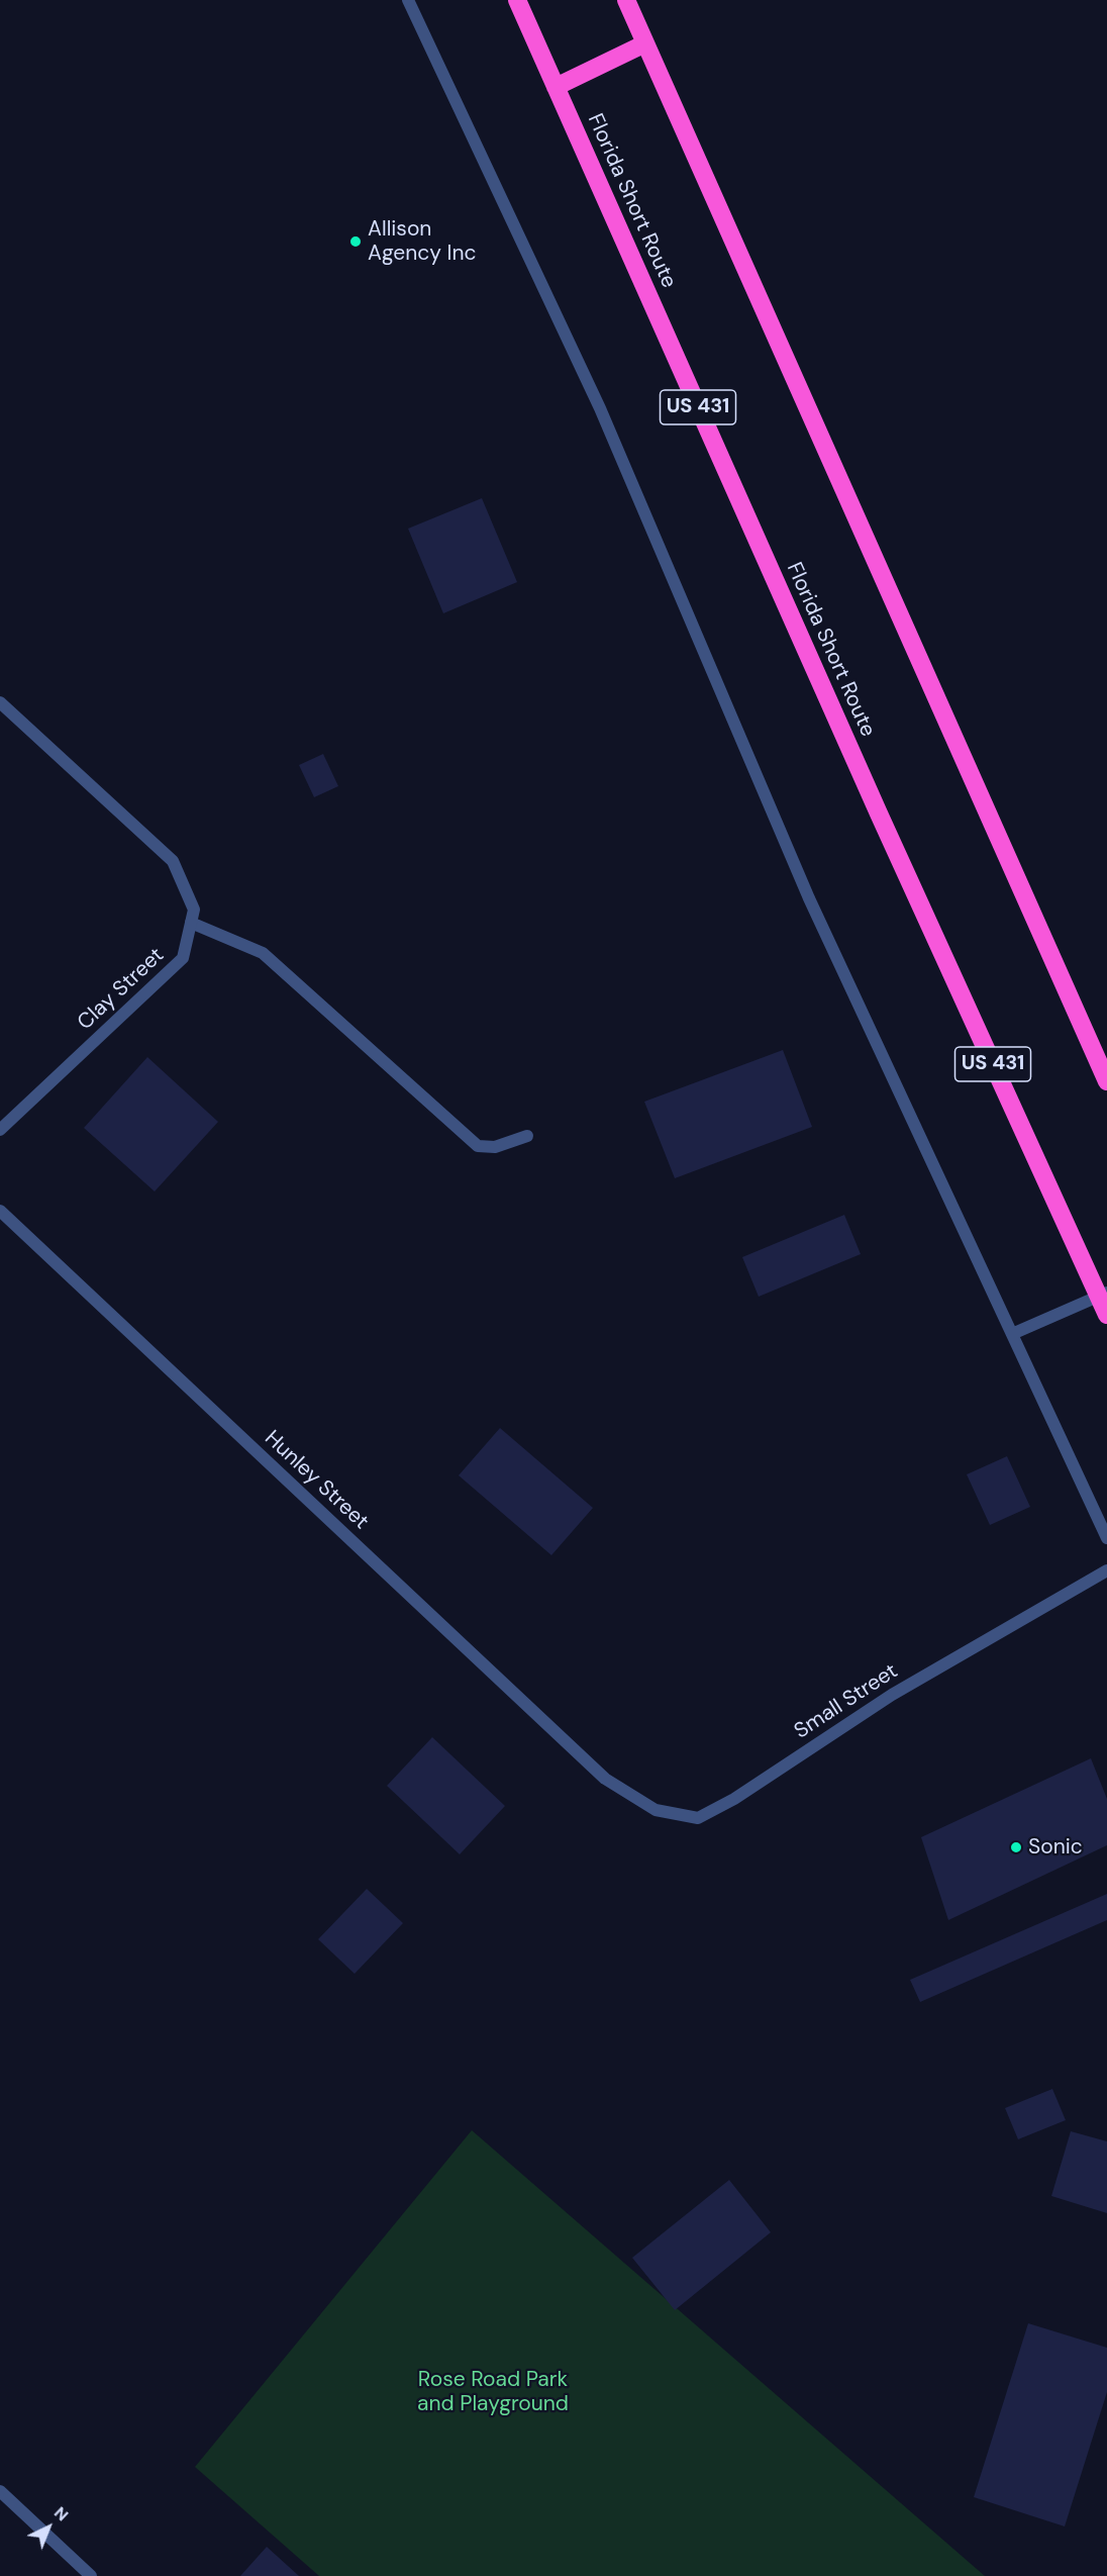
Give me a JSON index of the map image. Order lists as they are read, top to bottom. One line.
{"streets":{"highway":["Florida Short Route","US 431"],"street":["Clay Street","Hunley Street","Small Street"]},"crossings":[["Hunley Street","Small Street"]],"parks":["Rose Road Park and Playground"],"places":["Allison Agency Inc","Sonic"],"north":"top right"}
